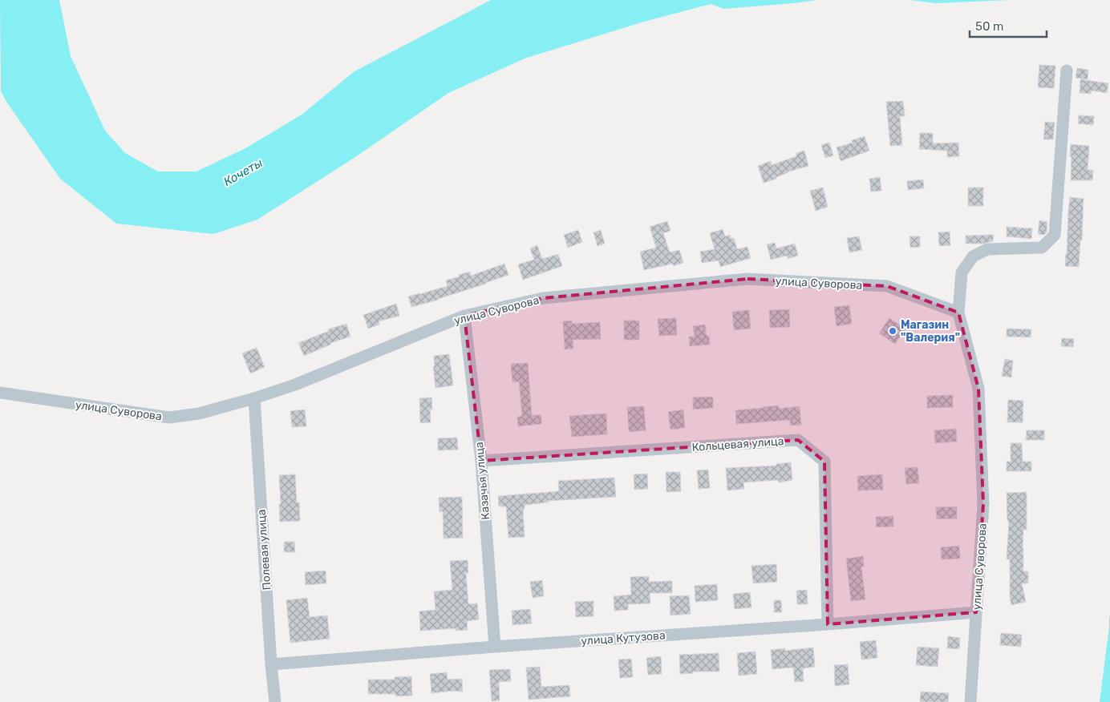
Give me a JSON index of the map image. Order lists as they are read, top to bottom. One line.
{"streets":{"street":["улица Суворова","Кольцевая улица","Казачья улица","Полевая улица","улица Кутузова"]},"crossings":[["улица Суворова","Казачья улица"],["улица Суворова","Полевая улица"],["улица Суворова","улица Кутузова"],["Кольцевая улица","Казачья улица"],["Кольцевая улица","улица Кутузова"],["Казачья улица","улица Кутузова"],["Полевая улица","улица Кутузова"]],"water":["Кочеты"],"places":["Магазин \"Валерия\""],"scale_bar":"50 m"}
